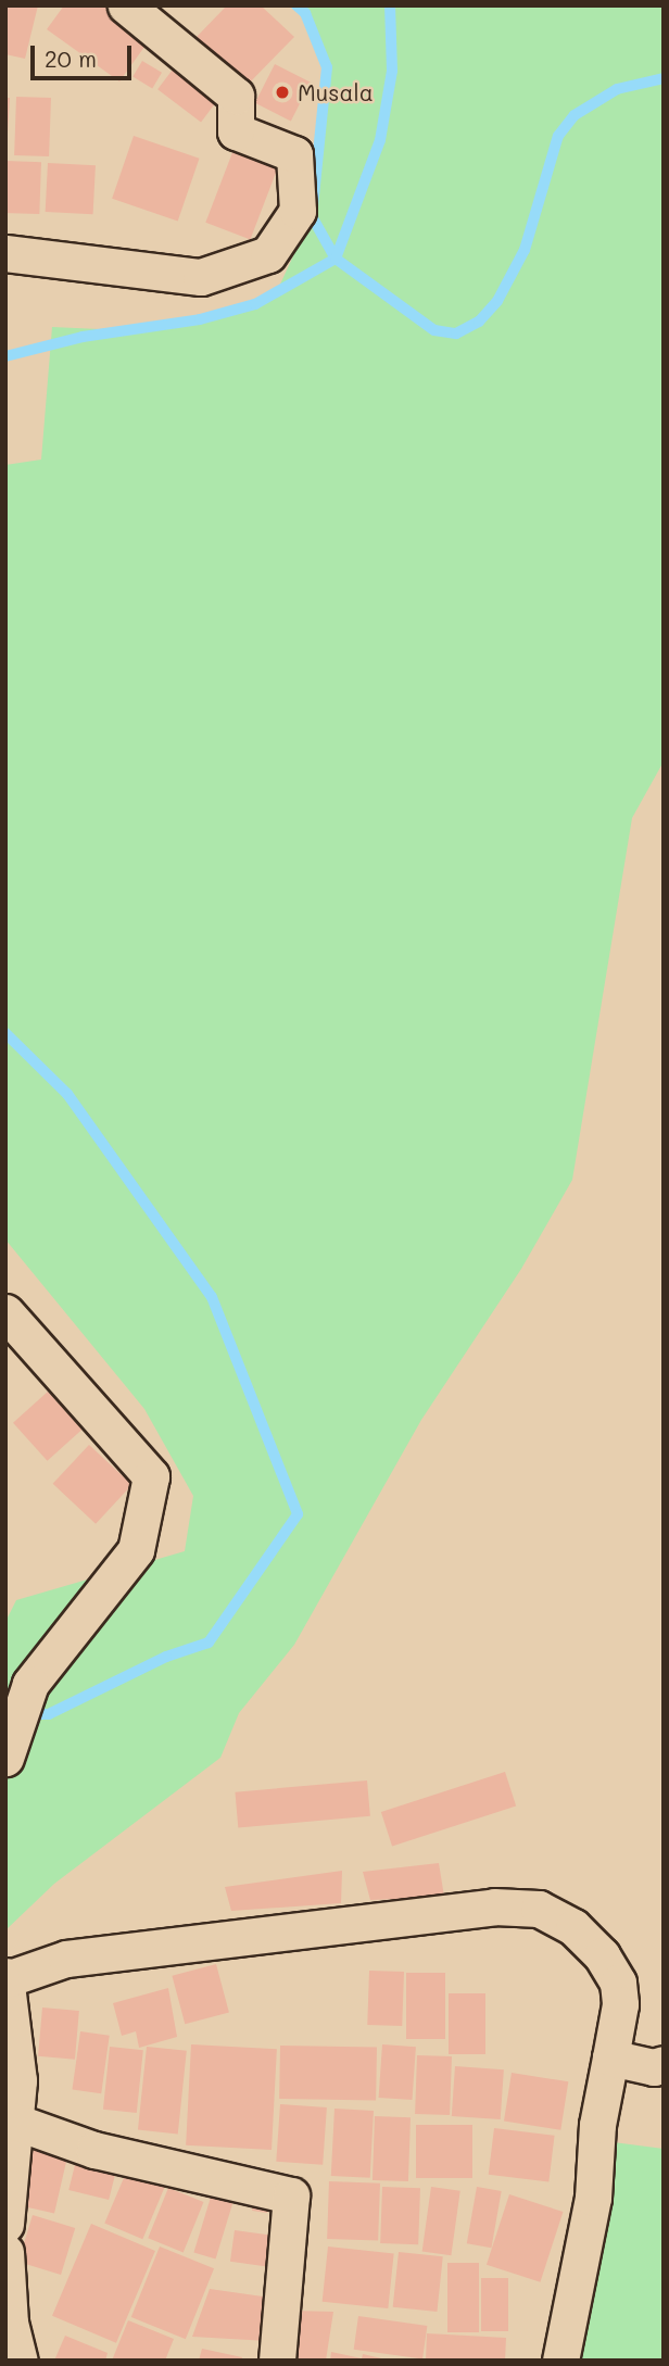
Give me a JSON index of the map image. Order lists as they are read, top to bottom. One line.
{"places":["Musala"],"scale_bar":"20 m"}
